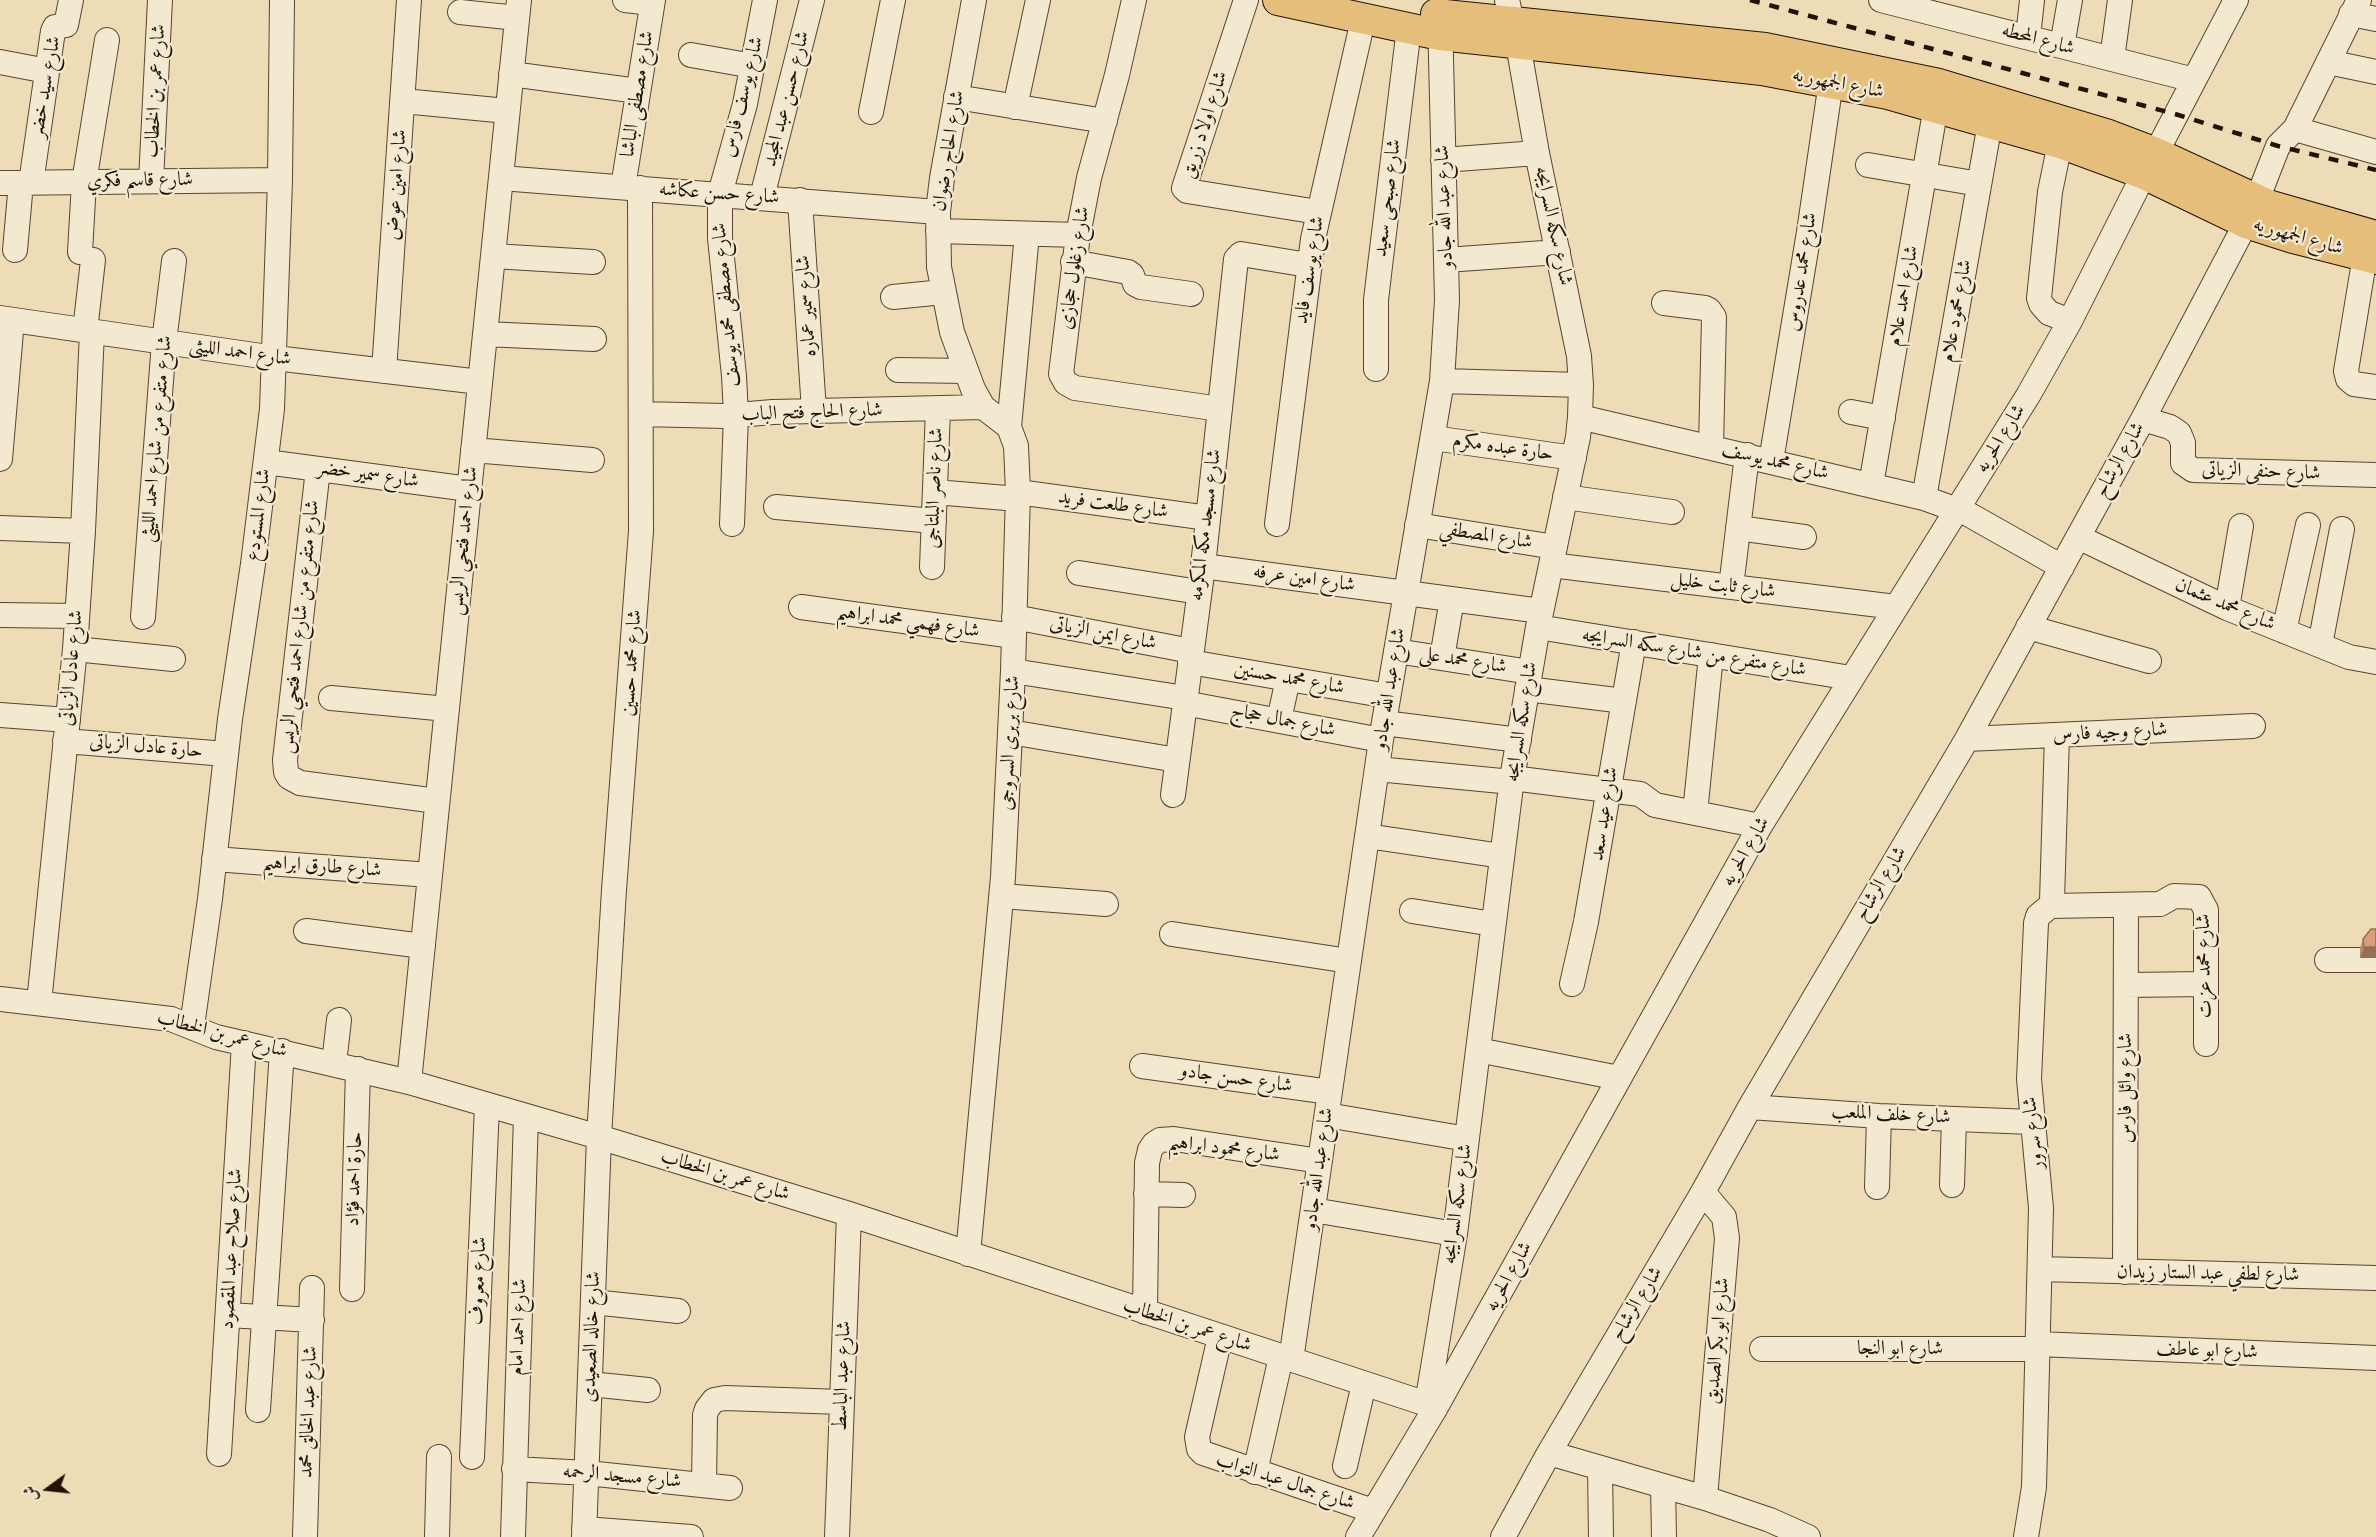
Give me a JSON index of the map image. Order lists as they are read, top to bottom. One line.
{"streets":{"main road":["شارع الجمهوريه"],"street":["شارع المحطه","شارع سيد خضر","شارع عمر بن الخطاب","شارع مصطفى الباشا","شارع يوسف فارس","شارع حسن عبد المجيد","شارع اولاد زريق","شارع الحاج رضوان","شارع قاسم فكري","شارع امين عوض","شارع حسن عكاشه","شارع صبحى سعيد","شارع عبد الله جادو","شارع سكه السرايجه","شارع زغلول حجازى","شارع يوسف فايد","شارع محمد عدروس","شارع احمد علام","شارع مصطفى محمد يوسف","شارع سمير عماره","شارع محمود علام","شارع احمد الليثى","شارع الحاج فتح الباب","شارع متفرع من شارع احمد الليثى","شارع الحريه","حارة عبده مكرم","شارع الرشاح","شارع محمد يوسف","شارع حنفى الزياتى","شارع سمير خضر","شارع ناصر البلتاجى","شارع طلعت فريد","شارع المستودع","شارع مسجد مكه المكرمه","شارع المصطفي","شارع احمد فتحي الريس","شارع امين عرفه","شارع ثابت خليل","شارع محمد عثمان","شارع فهمي محمد ابراهيم","شارع متفرع من شارع احمد فتحي الريس","شارع ايمن الزياتى","شارع متفرع من شارع سكه السرايجه","شارع محمد على","شارع محمد حسين","شارع عادل الزياتى","شارع محمد حسنين","شارع جمال حجاج","شارع وجيه فارس","شارع بربرى السروجى","حارة عادل الزياتى","شارع عيد سعد","شارع طارق ابراهيم","شارع محمد عزت","شارع حسن جادو","شارع وائل فارس","شارع خلف الملعب","شارع سرور","شارع محمود ابراهيم","حارة احمد فؤاد","شارع صلاح عبد المقصود","شارع لطفي عبد الستار زيدان","شارع معروف","شارع احمد امام","شارع خالد الصعيدى","شارع ابو بكر الصديق","شارع ابو النجا","شارع ابو عاطف","شارع عبد الباسط","شارع عبد الخالق محمد","شارع مسجد الرحمه","شارع جمال عبد التواب"]},"crossings":[["شارع المحطه","شارع الحريه"],["شارع الجمهوريه","شارع صبحى سعيد"],["شارع الجمهوريه","شارع عبد الله جادو"],["شارع الجمهوريه","شارع سكه السرايجه"],["شارع الجمهوريه","شارع يوسف فايد"],["شارع الجمهوريه","شارع محمد عدروس"],["شارع الجمهوريه","شارع احمد علام"],["شارع الجمهوريه","شارع محمود علام"],["شارع الجمهوريه","شارع الحريه"],["شارع الجمهوريه","شارع الرشاح"],["شارع سيد خضر","شارع قاسم فكري"],["شارع عمر بن الخطاب","شارع قاسم فكري"],["شارع عمر بن الخطاب","شارع عبد الله جادو"],["شارع عمر بن الخطاب","شارع سكه السرايجه"],["شارع عمر بن الخطاب","شارع الحريه"],["شارع عمر بن الخطاب","شارع المستودع"],["شارع عمر بن الخطاب","شارع احمد فتحي الريس"],["شارع عمر بن الخطاب","شارع محمد حسين"],["شارع عمر بن الخطاب","شارع عادل الزياتى"],["شارع عمر بن الخطاب","شارع بربرى السروجى"],["شارع عمر بن الخطاب","شارع محمود ابراهيم"],["شارع عمر بن الخطاب","حارة احمد فؤاد"],["شارع عمر بن الخطاب","شارع صلاح عبد المقصود"],["شارع عمر بن الخطاب","شارع معروف"],["شارع عمر بن الخطاب","شارع احمد امام"],["شارع عمر بن الخطاب","شارع خالد الصعيدى"],["شارع عمر بن الخطاب","شارع عبد الباسط"],["شارع عمر بن الخطاب","شارع جمال عبد التواب"],["شارع مصطفى الباشا","شارع حسن عكاشه"],["شارع مصطفى الباشا","شارع محمد حسين"],["شارع يوسف فارس","شارع حسن عكاشه"],["شارع يوسف فارس","شارع مصطفى محمد يوسف"],["شارع حسن عبد المجيد","شارع حسن عكاشه"],["شارع اولاد زريق","شارع يوسف فايد"],["شارع الحاج رضوان","شارع حسن عكاشه"],["شارع الحاج رضوان","شارع الحاج فتح الباب"],["شارع الحاج رضوان","شارع بربرى السروجى"],["شارع قاسم فكري","شارع المستودع"],["شارع قاسم فكري","شارع عادل الزياتى"],["شارع امين عوض","شارع احمد الليثى"],["شارع حسن عكاشه","شارع زغلول حجازى"],["شارع حسن عكاشه","شارع مصطفى محمد يوسف"],["شارع حسن عكاشه","شارع سمير عماره"],["شارع حسن عكاشه","شارع احمد فتحي الريس"],["شارع حسن عكاشه","شارع محمد حسين"],["شارع حسن عكاشه","شارع بربرى السروجى"],["شارع عبد الله جادو","حارة عبده مكرم"],["شارع عبد الله جادو","شارع المصطفي"],["شارع عبد الله جادو","شارع امين عرفه"],["شارع عبد الله جادو","شارع متفرع من شارع سكه السرايجه"],["شارع عبد الله جادو","شارع محمد على"],["شارع عبد الله جادو","شارع محمد حسنين"],["شارع عبد الله جادو","شارع جمال حجاج"],["شارع عبد الله جادو","شارع حسن جادو"],["شارع عبد الله جادو","شارع محمود ابراهيم"],["شارع عبد الله جادو","شارع جمال عبد التواب"],["شارع سكه السرايجه","شارع الحريه"],["شارع سكه السرايجه","حارة عبده مكرم"],["شارع سكه السرايجه","شارع محمد يوسف"],["شارع سكه السرايجه","شارع المصطفي"],["شارع سكه السرايجه","شارع ثابت خليل"],["شارع سكه السرايجه","شارع متفرع من شارع سكه السرايجه"],["شارع سكه السرايجه","شارع محمد على"],["شارع سكه السرايجه","شارع جمال حجاج"],["شارع سكه السرايجه","شارع حسن جادو"],["شارع زغلول حجازى","شارع مسجد مكه المكرمه"],["شارع يوسف فايد","شارع مسجد مكه المكرمه"],["شارع محمد عدروس","شارع محمد يوسف"],["شارع احمد علام","شارع محمد يوسف"],["شارع مصطفى محمد يوسف","شارع الحاج فتح الباب"],["شارع سمير عماره","شارع الحاج فتح الباب"],["شارع محمود علام","شارع محمد يوسف"],["شارع احمد الليثى","شارع متفرع من شارع احمد الليثى"],["شارع احمد الليثى","شارع المستودع"],["شارع احمد الليثى","شارع احمد فتحي الريس"],["شارع احمد الليثى","شارع عادل الزياتى"],["شارع الحاج فتح الباب","شارع ناصر البلتاجى"],["شارع الحاج فتح الباب","شارع محمد حسين"],["شارع الحريه","شارع محمد يوسف"],["شارع الحريه","شارع ثابت خليل"],["شارع الحريه","شارع متفرع من شارع سكه السرايجه"],["شارع الحريه","شارع جمال عبد التواب"],["شارع الرشاح","شارع محمد يوسف"],["شارع الرشاح","شارع حنفى الزياتى"],["شارع الرشاح","شارع محمد عثمان"],["شارع الرشاح","شارع وجيه فارس"],["شارع الرشاح","شارع خلف الملعب"],["شارع الرشاح","شارع ابو بكر الصديق"],["شارع سمير خضر","شارع المستودع"],["شارع سمير خضر","شارع احمد فتحي الريس"],["شارع سمير خضر","شارع متفرع من شارع احمد فتحي الريس"],["شارع ناصر البلتاجى","شارع طلعت فريد"],["شارع طلعت فريد","شارع مسجد مكه المكرمه"],["شارع طلعت فريد","شارع بربرى السروجى"],["شارع المستودع","حارة عادل الزياتى"],["شارع المستودع","شارع طارق ابراهيم"],["شارع مسجد مكه المكرمه","شارع امين عرفه"],["شارع مسجد مكه المكرمه","شارع ايمن الزياتى"],["شارع مسجد مكه المكرمه","شارع محمد حسنين"],["شارع مسجد مكه المكرمه","شارع جمال حجاج"],["شارع المصطفي","شارع ثابت خليل"],["شارع احمد فتحي الريس","شارع متفرع من شارع احمد فتحي الريس"],["شارع احمد فتحي الريس","شارع طارق ابراهيم"],["شارع امين عرفه","شارع متفرع من شارع سكه السرايجه"],["شارع فهمي محمد ابراهيم","شارع ايمن الزياتى"],["شارع فهمي محمد ابراهيم","شارع بربرى السروجى"],["شارع ايمن الزياتى","شارع محمد حسنين"],["شارع ايمن الزياتى","شارع بربرى السروجى"],["شارع متفرع من شارع سكه السرايجه","شارع عيد سعد"],["شارع محمد على","شارع عيد سعد"],["شارع محمد حسين","شارع خالد الصعيدى"],["شارع عادل الزياتى","حارة عادل الزياتى"],["شارع جمال حجاج","شارع بربرى السروجى"],["شارع وجيه فارس","شارع سرور"],["شارع محمد عزت","شارع وائل فارس"],["شارع محمد عزت","شارع سرور"],["شارع وائل فارس","شارع لطفي عبد الستار زيدان"],["شارع خلف الملعب","شارع سرور"],["شارع سرور","شارع لطفي عبد الستار زيدان"],["شارع سرور","شارع ابو النجا"],["شارع سرور","شارع ابو عاطف"],["شارع احمد امام","شارع مسجد الرحمه"],["شارع خالد الصعيدى","شارع مسجد الرحمه"],["شارع ابو النجا","شارع ابو عاطف"]],"north":"left"}
